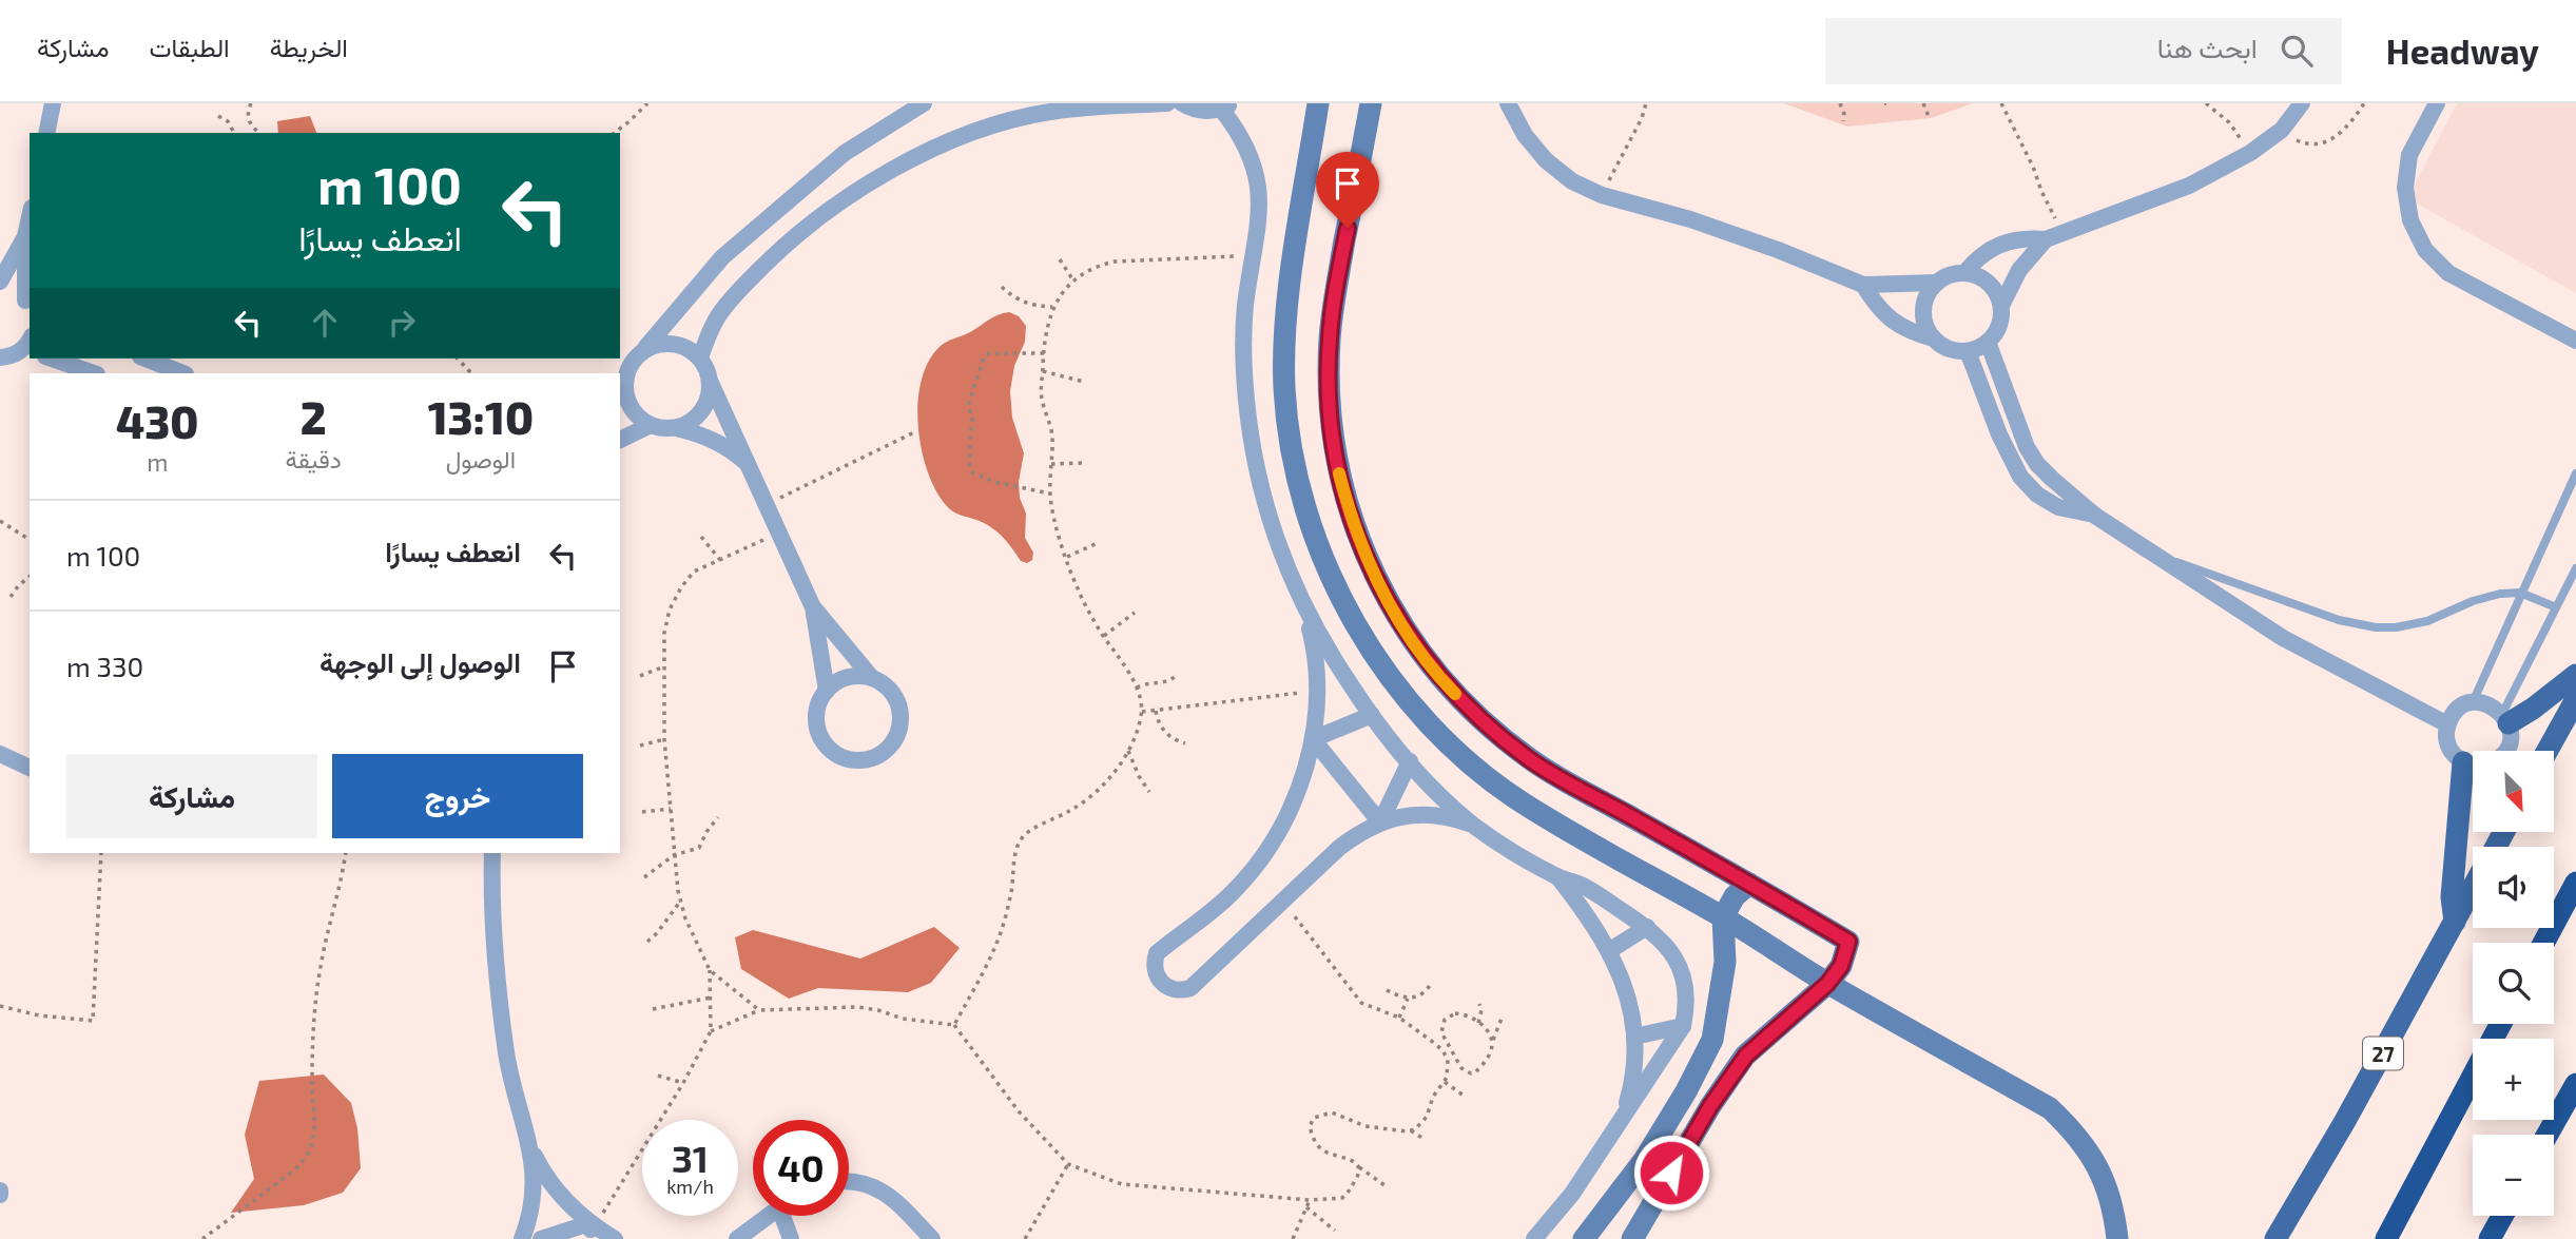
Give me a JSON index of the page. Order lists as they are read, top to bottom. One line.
{"streets":{"main road":["27"]},"north":"bottom right","page":{"header":"Headway","search":"ابحث هنا","nav":["الخريطة","الطبقات","مشاركة"],"turn":["100 m","انعطف يسارًا"],"eta":["13:10","الوصول","2","دقيقة","430","m"],"list":[{"name":"انعطف يسارًا","value":"100 m"},{"name":"الوصول إلى الوجهة","value":"330 m"}],"buttons":["خروج","مشاركة"],"map_buttons":["+","−"],"speed":"31 km/h","limit":"40"}}
